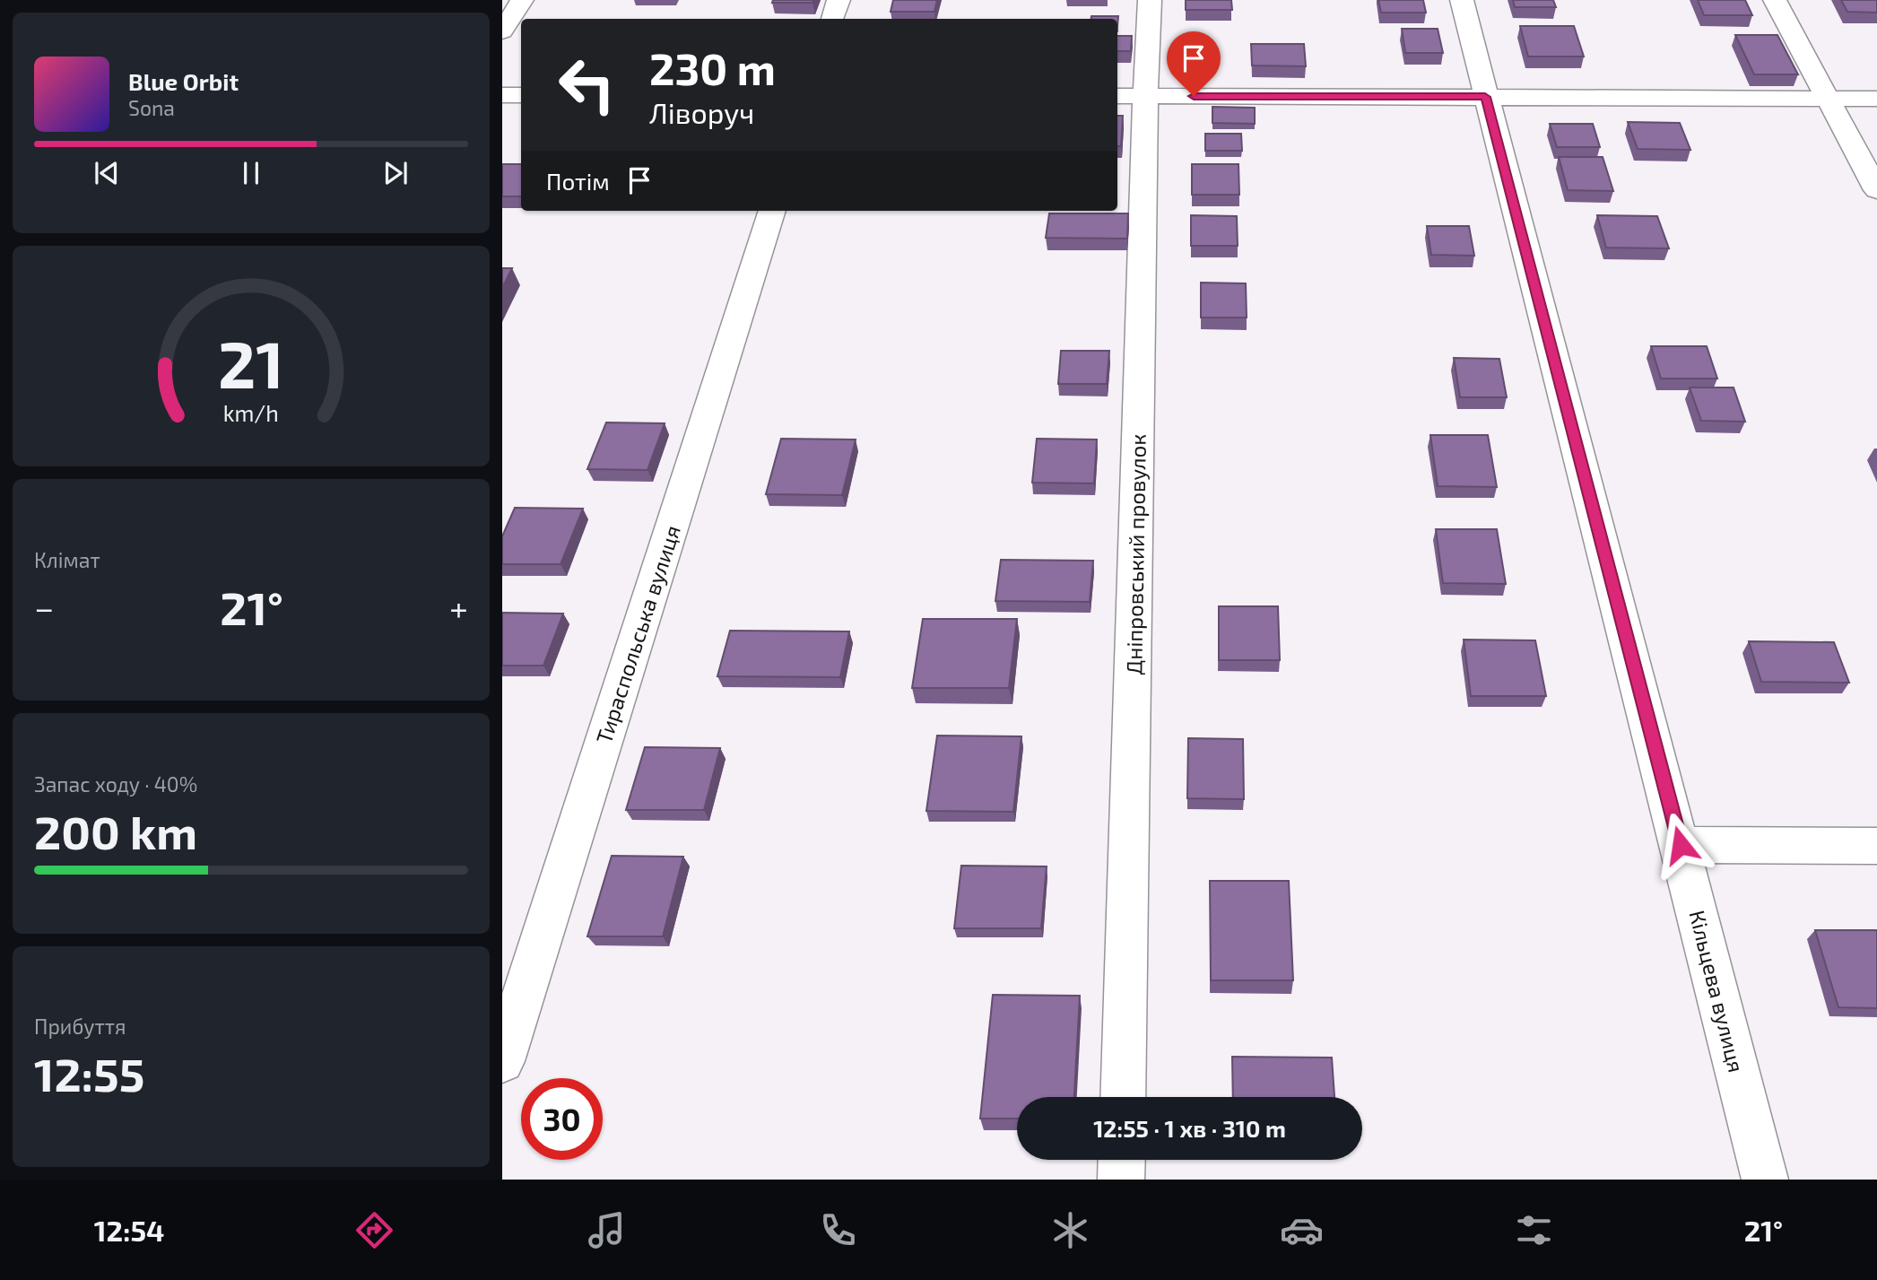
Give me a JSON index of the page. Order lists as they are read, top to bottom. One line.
{"streets":{"street":["Дніпровський провулок","Тираспольська вулиця","Кільцева вулиця"]},"page":{"turn":["230 m","Ліворуч"],"song":["Blue Orbit","Sona"],"then":"Потім","tile":["Клімат",["Запас ходу · 40%","200 km"],["Прибуття","12:55"]],"heat":["−","21°","+"],"limit":"30","trip":"12:55 · 1 хв · 310 m","tabs":["12:54","21°"],"gauge":["21","km/h"]}}
